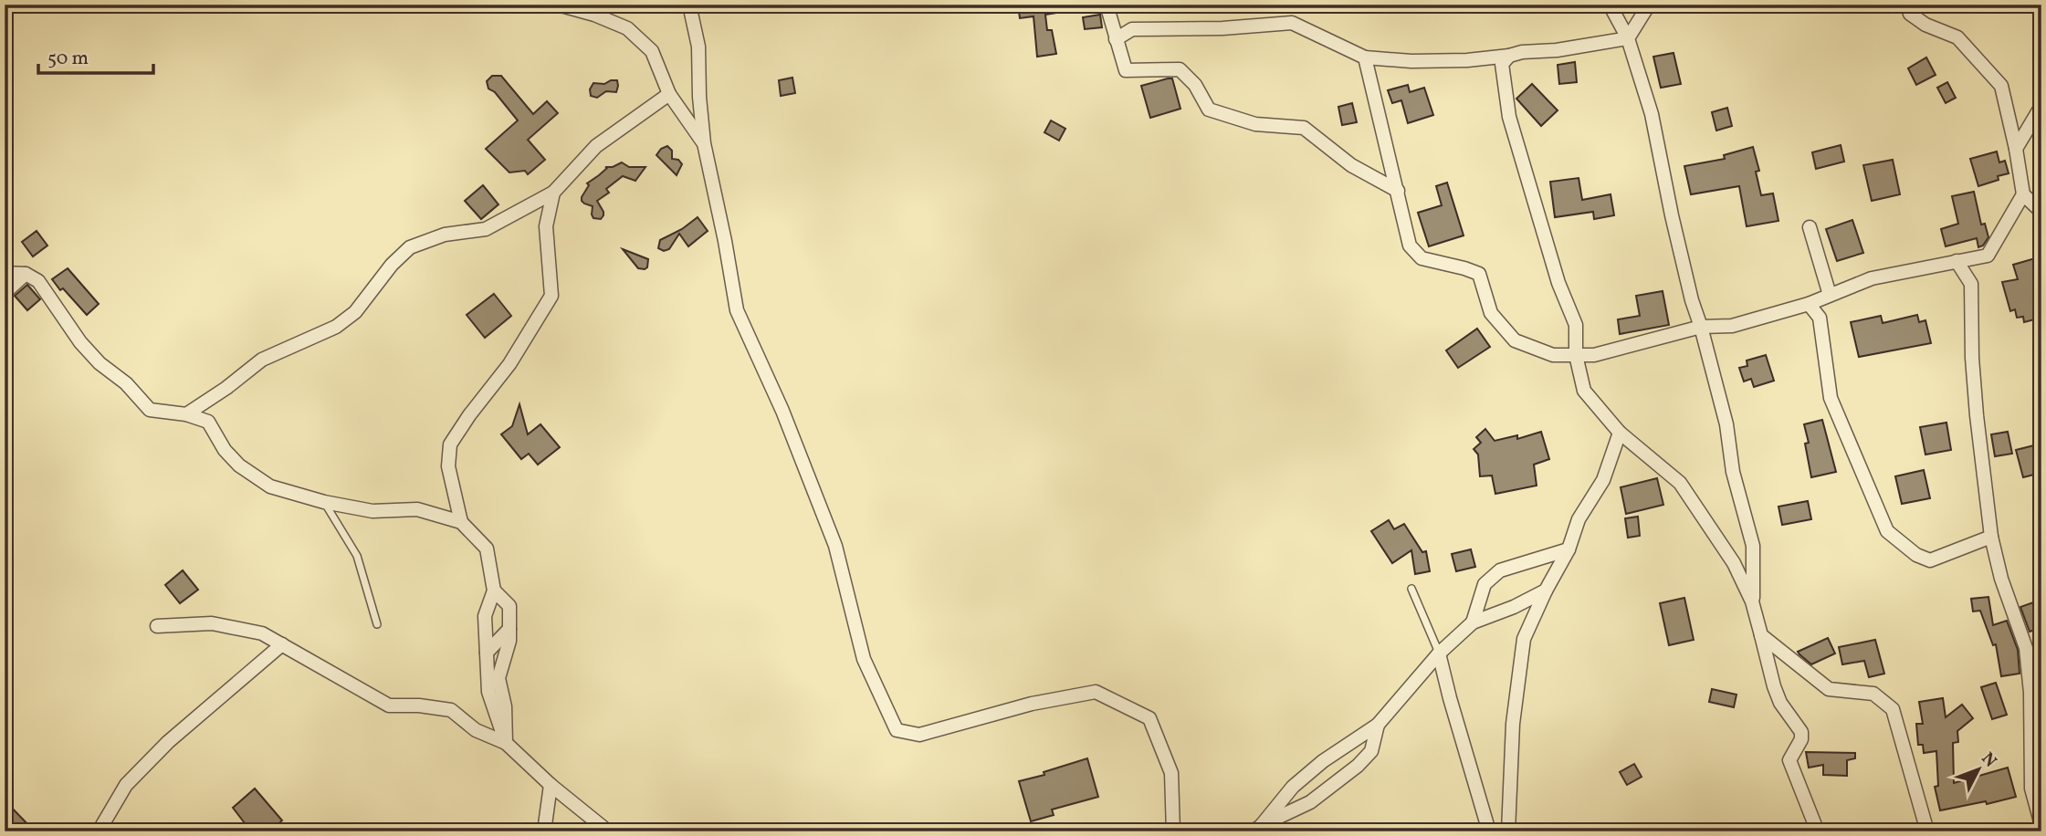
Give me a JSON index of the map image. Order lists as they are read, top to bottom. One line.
{"scale_bar":"50 m","north":"top right"}
